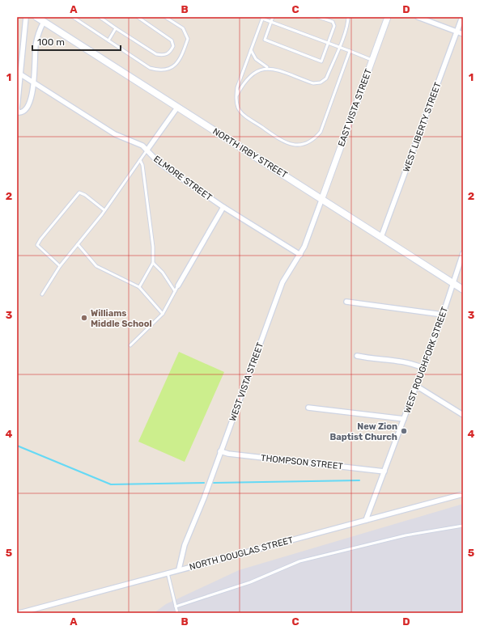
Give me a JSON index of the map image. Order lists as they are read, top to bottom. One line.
{"streets":{"main road":["NORTH IRBY STREET"],"street":["EAST VISTA STREET","WEST LIBERTY STREET","ELMORE STREET","WEST ROUGHFORK STREET","WEST VISTA STREET","THOMPSON STREET","NORTH DOUGLAS STREET"]},"crossings":[["EAST VISTA STREET","NORTH IRBY STREET"],["EAST VISTA STREET","WEST VISTA STREET"],["WEST LIBERTY STREET","NORTH IRBY STREET"],["NORTH IRBY STREET","WEST ROUGHFORK STREET"],["NORTH IRBY STREET","WEST VISTA STREET"],["ELMORE STREET","WEST VISTA STREET"],["WEST ROUGHFORK STREET","THOMPSON STREET"],["WEST ROUGHFORK STREET","NORTH DOUGLAS STREET"],["WEST VISTA STREET","THOMPSON STREET"],["WEST VISTA STREET","NORTH DOUGLAS STREET"]],"places":["Williams Middle School","New Zion Baptist Church"],"scale_bar":"100 m","grid":{"columns":["A","B","C","D"],"rows":["1","2","3","4","5"]}}
